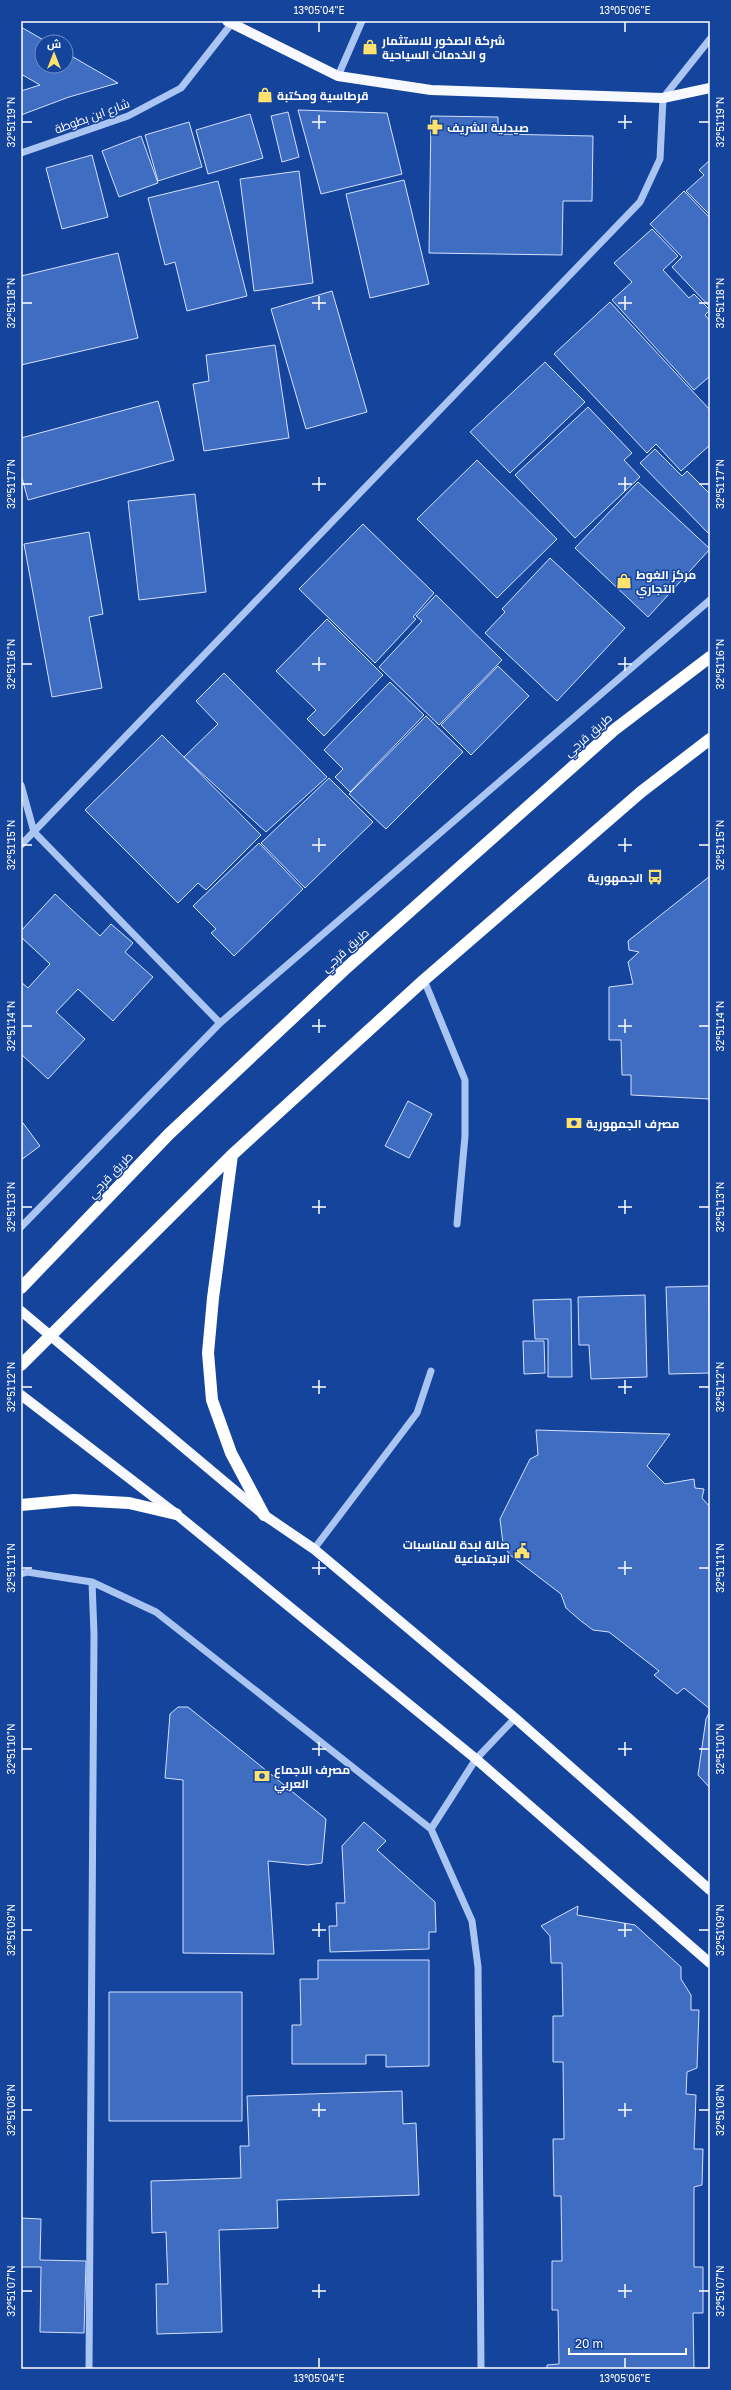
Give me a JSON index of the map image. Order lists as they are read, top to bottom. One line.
{"streets":{"highway":["طريق قرجي"],"street":["شارع ابن بطوطة"]},"places":{"shop":["شركة الصخور للاستثمار و الخدمات السياحية","قرطاسية ومكتبة","مركز الغوط التجاري"],"pharmacy":["صيدلية الشريف"],"bus stop":["الجمهورية"],"bank":["مصرف الجمهورية","مصرف الاجماع العربي"],"public building":["صالة لبدة للمناسبات الاجتماعية"]},"scale_bar":"20 m","north":"top","coordinates":["13°05'04\"E","13°05'06\"E","32°51'19\"N","32°51'18\"N","32°51'17\"N","32°51'16\"N","32°51'15\"N","32°51'14\"N","32°51'13\"N","32°51'12\"N","32°51'11\"N","32°51'10\"N","32°51'09\"N","32°51'08\"N","32°51'07\"N"]}
